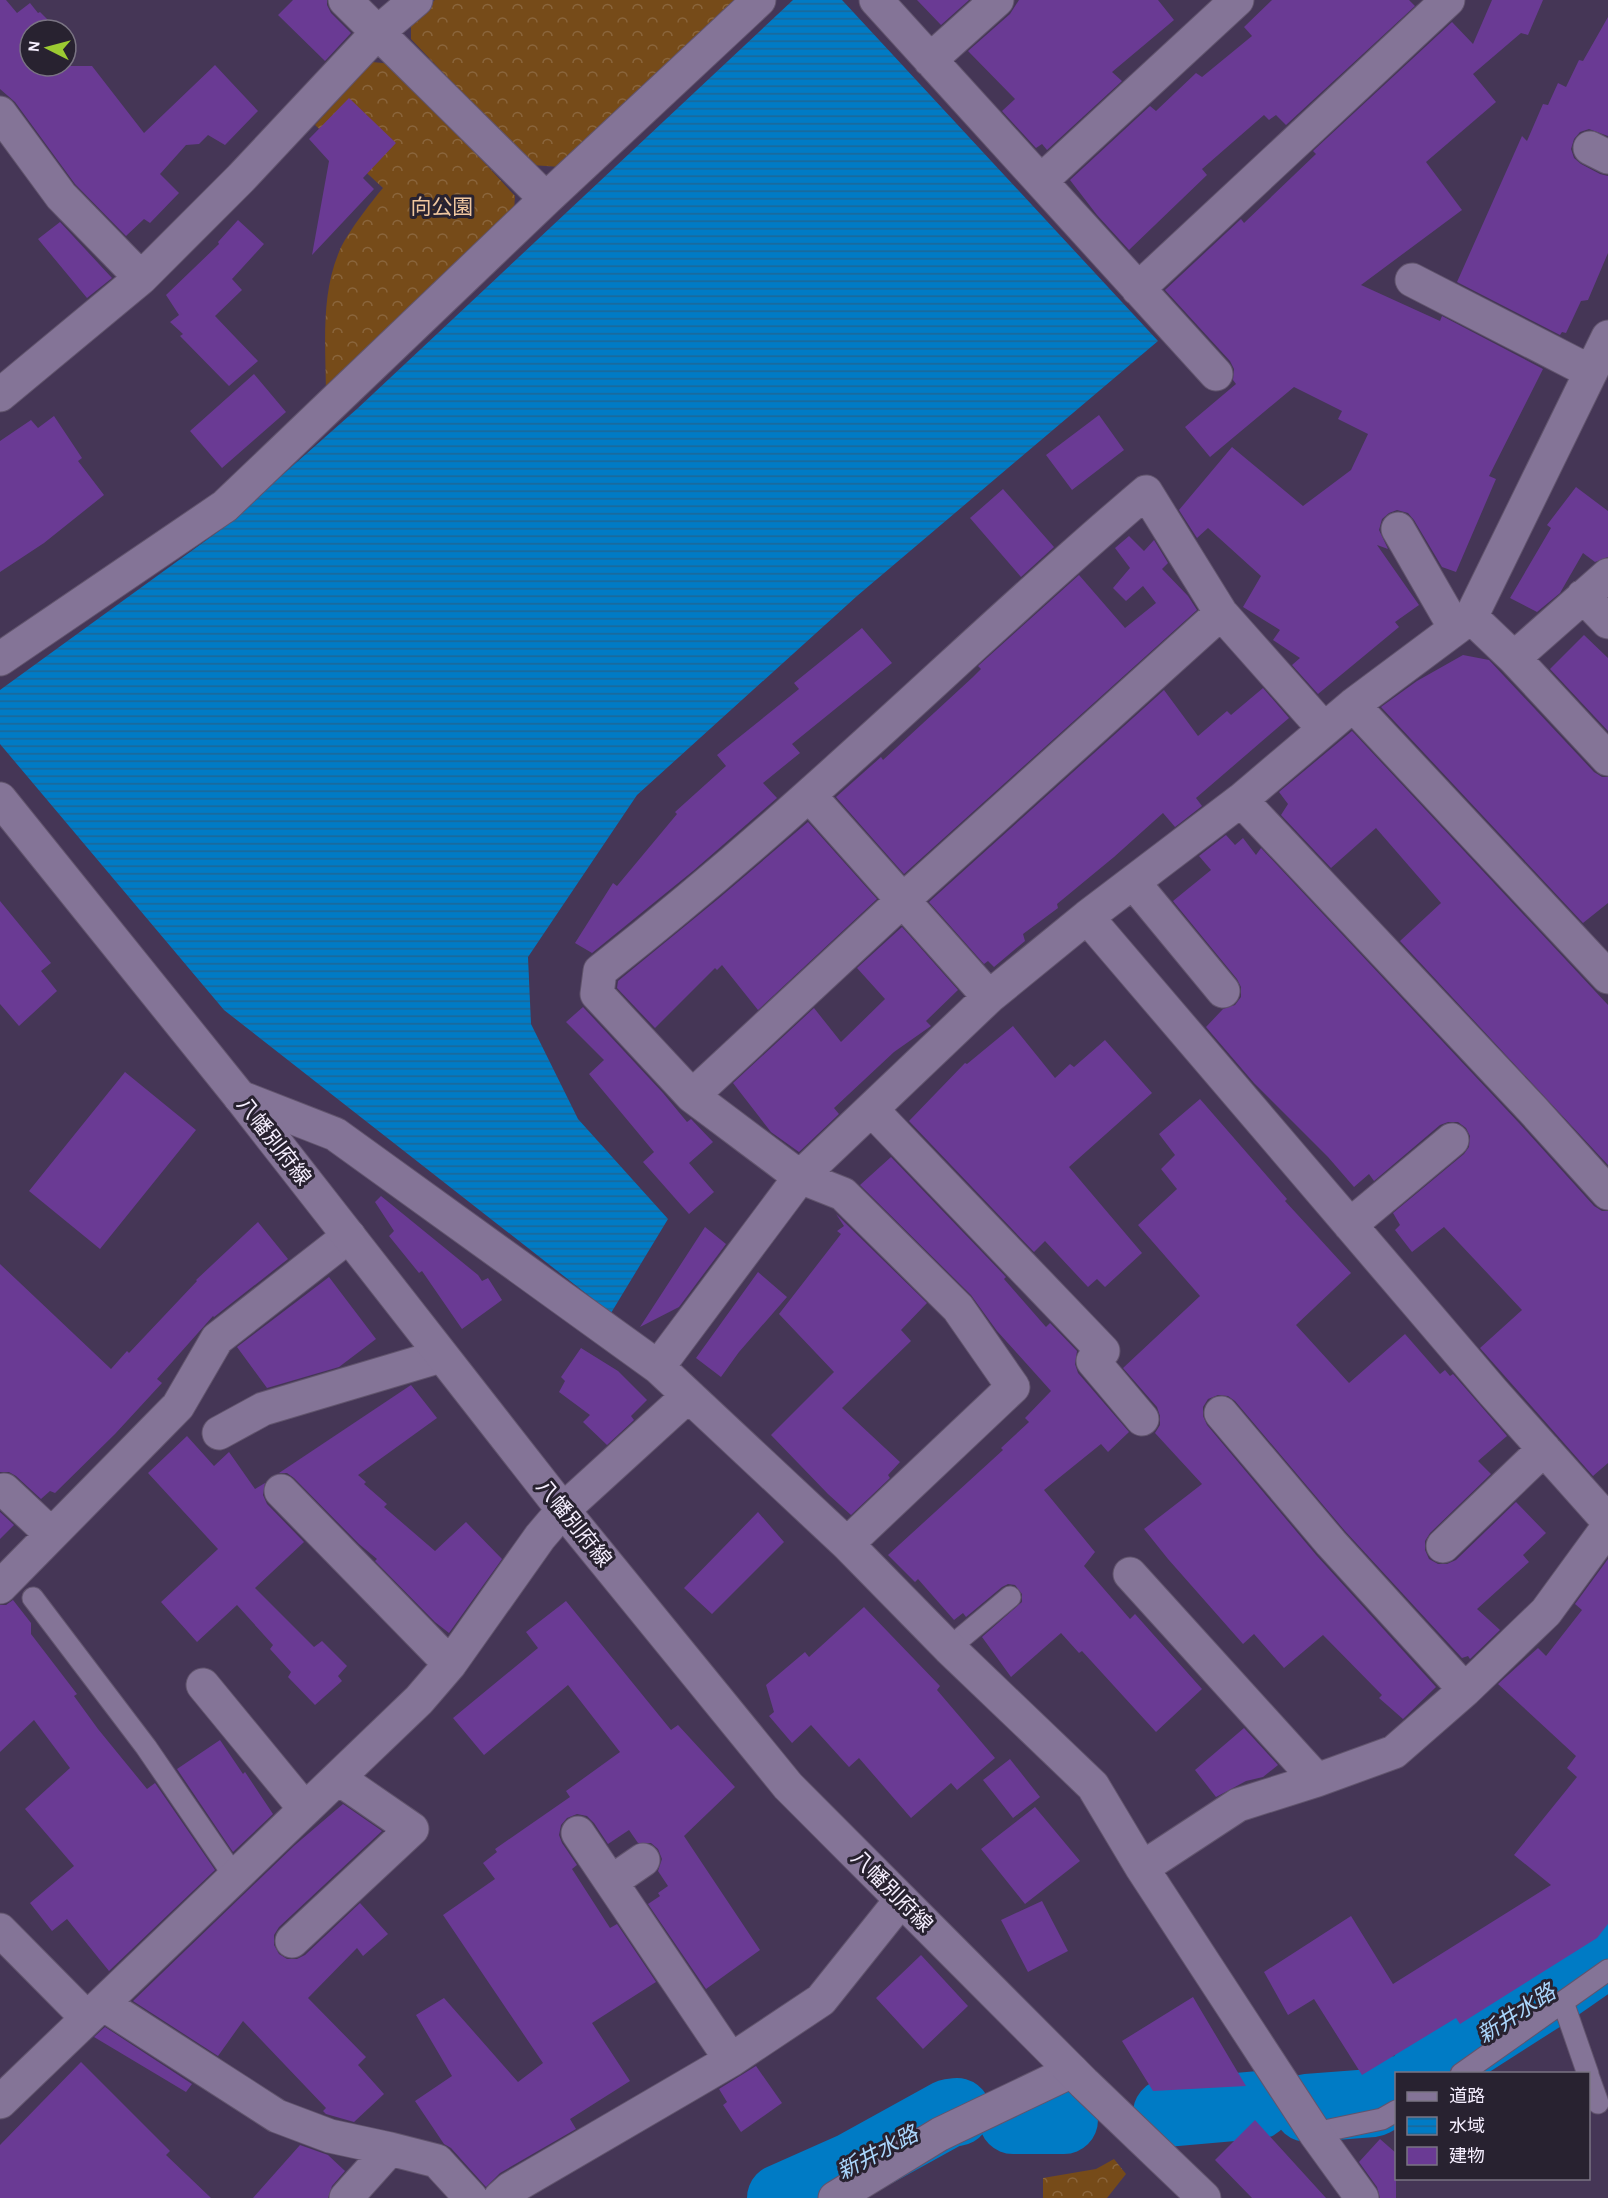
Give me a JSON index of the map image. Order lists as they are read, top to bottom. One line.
{"streets":{"street":["八幡別府線"]},"water":["新井水路"],"parks":["向公園"],"legend":["道路","水域","建物"],"north":"left"}
